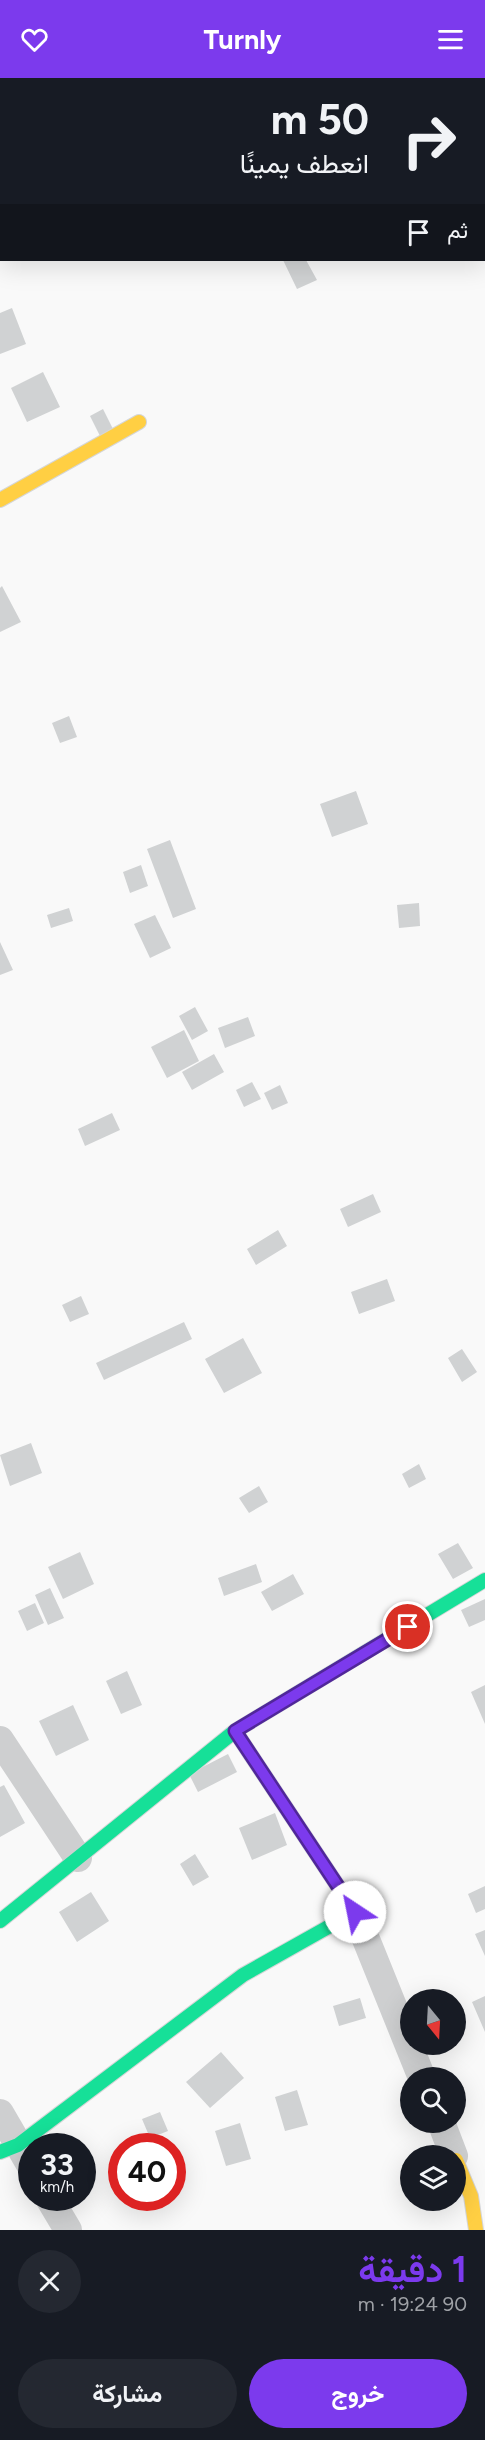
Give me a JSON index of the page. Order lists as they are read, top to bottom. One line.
{"north":"bottom","page":{"header":"Turnly","turn":["50 m","انعطف يمينًا"],"then":"ثم","speed":"33 km/h","limit":"40","heading":["1 دقيقة","90 m · 19:24"],"buttons":["خروج","مشاركة"]}}
